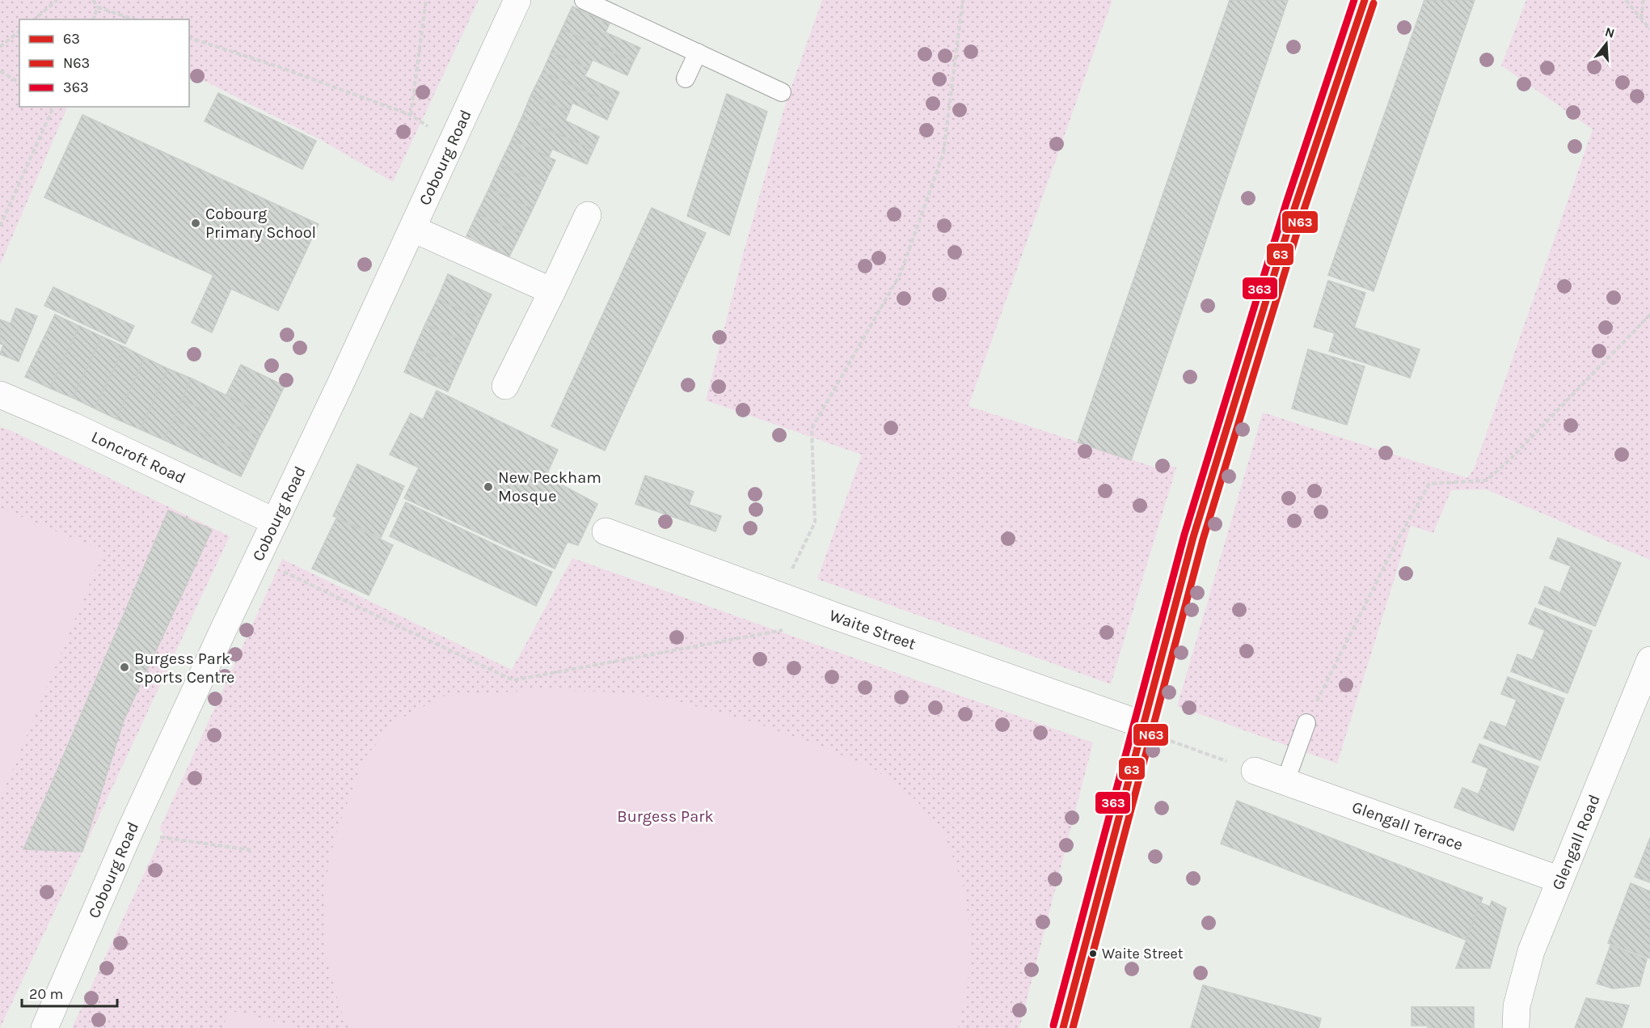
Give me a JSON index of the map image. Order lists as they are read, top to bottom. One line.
{"streets":{"street":["Cobourg Road","Loncroft Road","Waite Street","Glengall Terrace","Glengall Road"]},"crossings":[["Cobourg Road","Loncroft Road"],["Glengall Terrace","Glengall Road"]],"parks":["Burgess Park"],"places":["Cobourg Primary School","New Peckham Mosque","Burgess Park Sports Centre","Waite Street"],"lines":["transit line 63","transit line 363","transit line N63"],"legend":["63","N63","363"],"scale_bar":"20 m","north":"top"}
